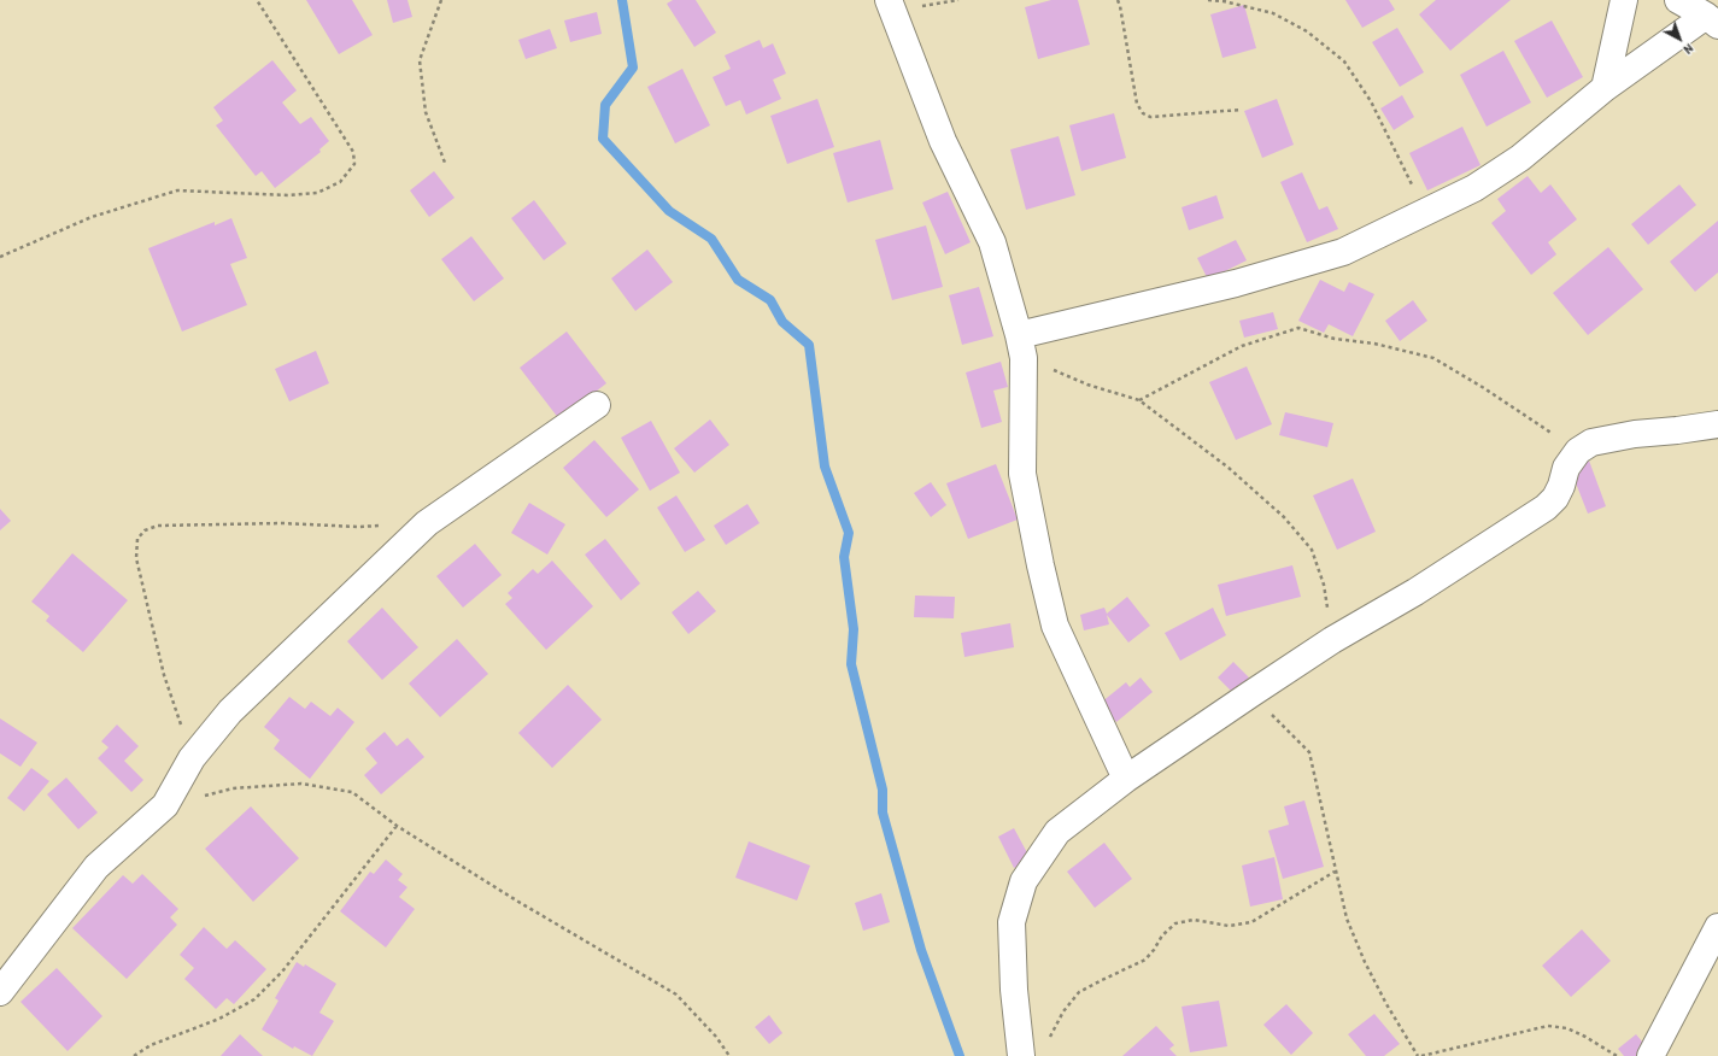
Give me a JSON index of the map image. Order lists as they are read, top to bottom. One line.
{"north":"bottom right"}
